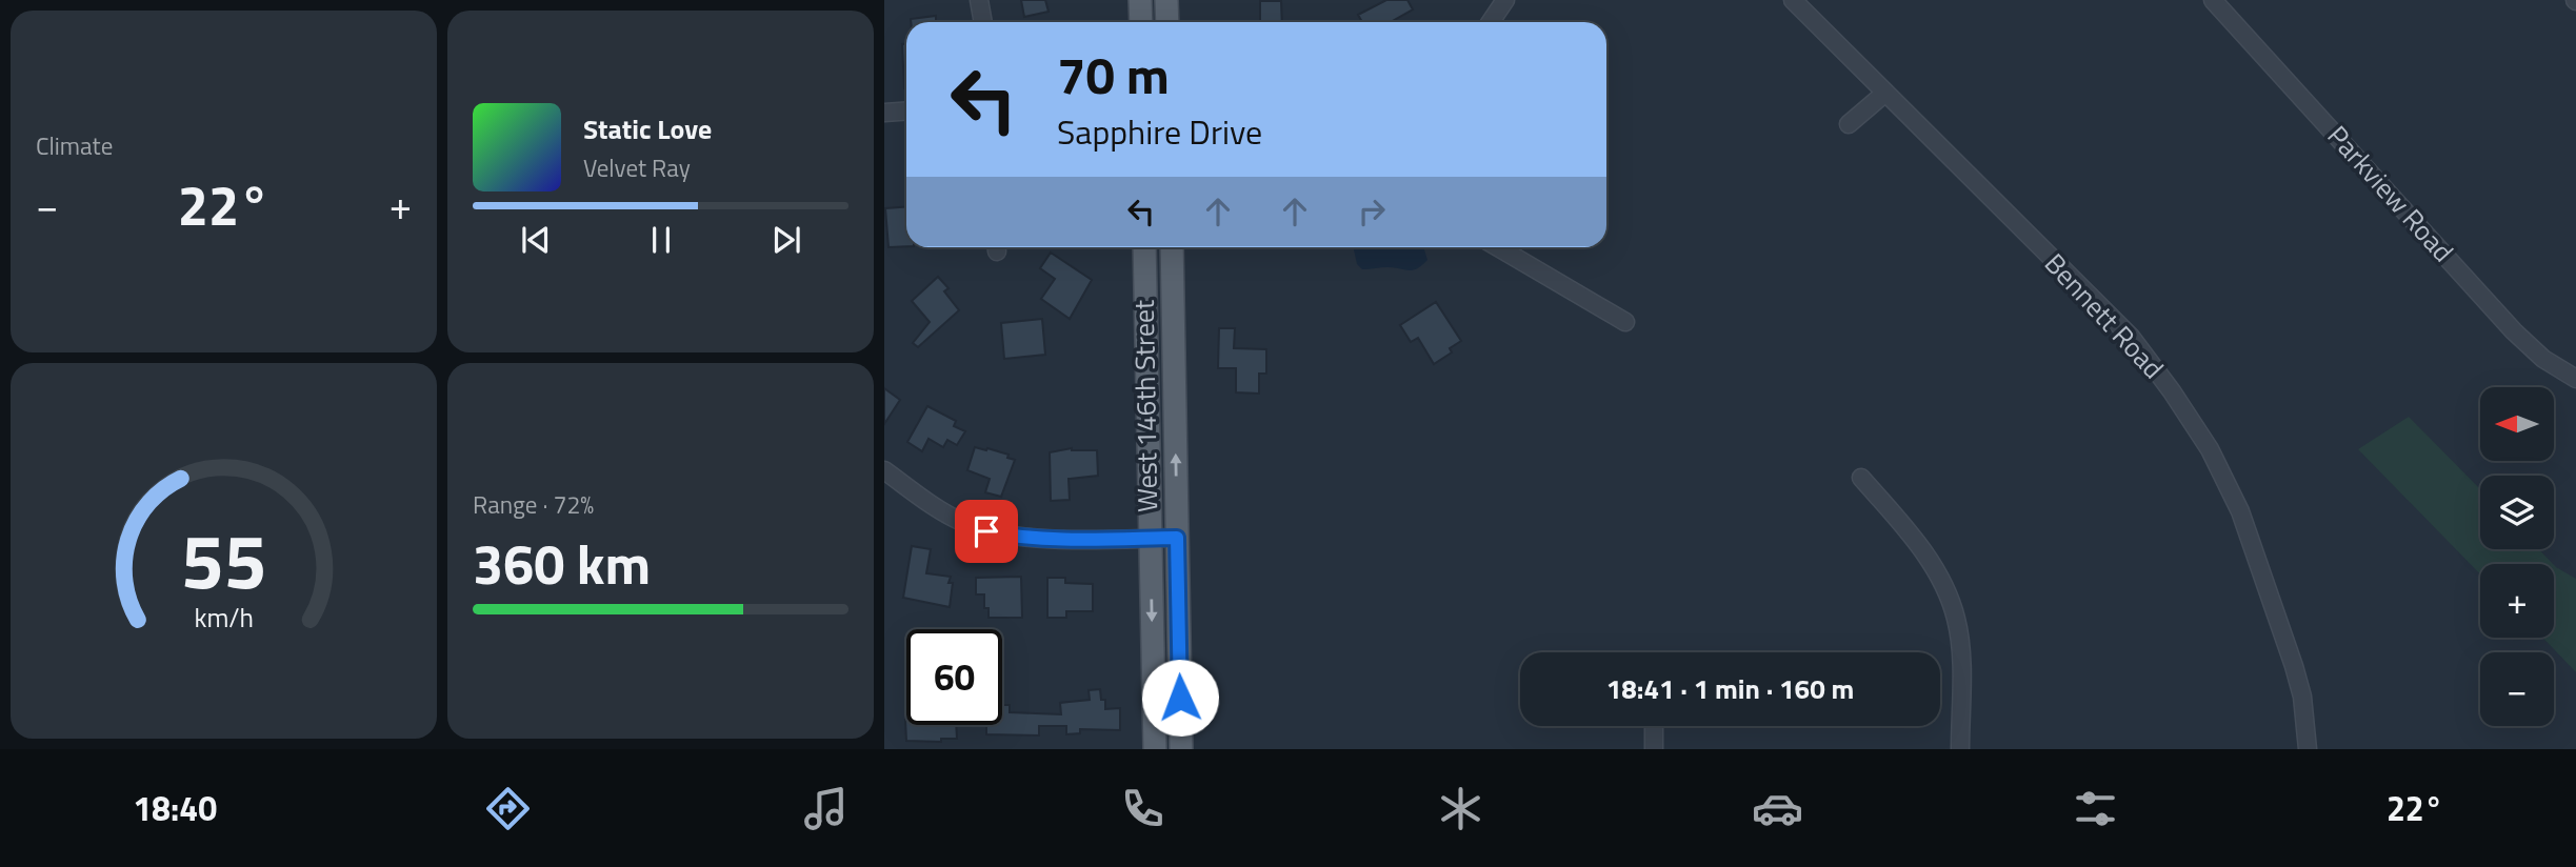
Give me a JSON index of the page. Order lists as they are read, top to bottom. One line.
{"streets":{"main road":["West 146th Street"],"street":["Parkview Road","Bennett Road"]},"north":"left","page":{"tile":["Climate",["Range · 72%","360 km"]],"turn":["70 m","Sapphire Drive"],"song":["Static Love","Velvet Ray"],"heat":["−","22°","+"],"map_buttons":["+","−"],"limit":"60","trip":"18:41 · 1 min · 160 m","tabs":["18:40","22°"],"gauge":["55","km/h"]}}
